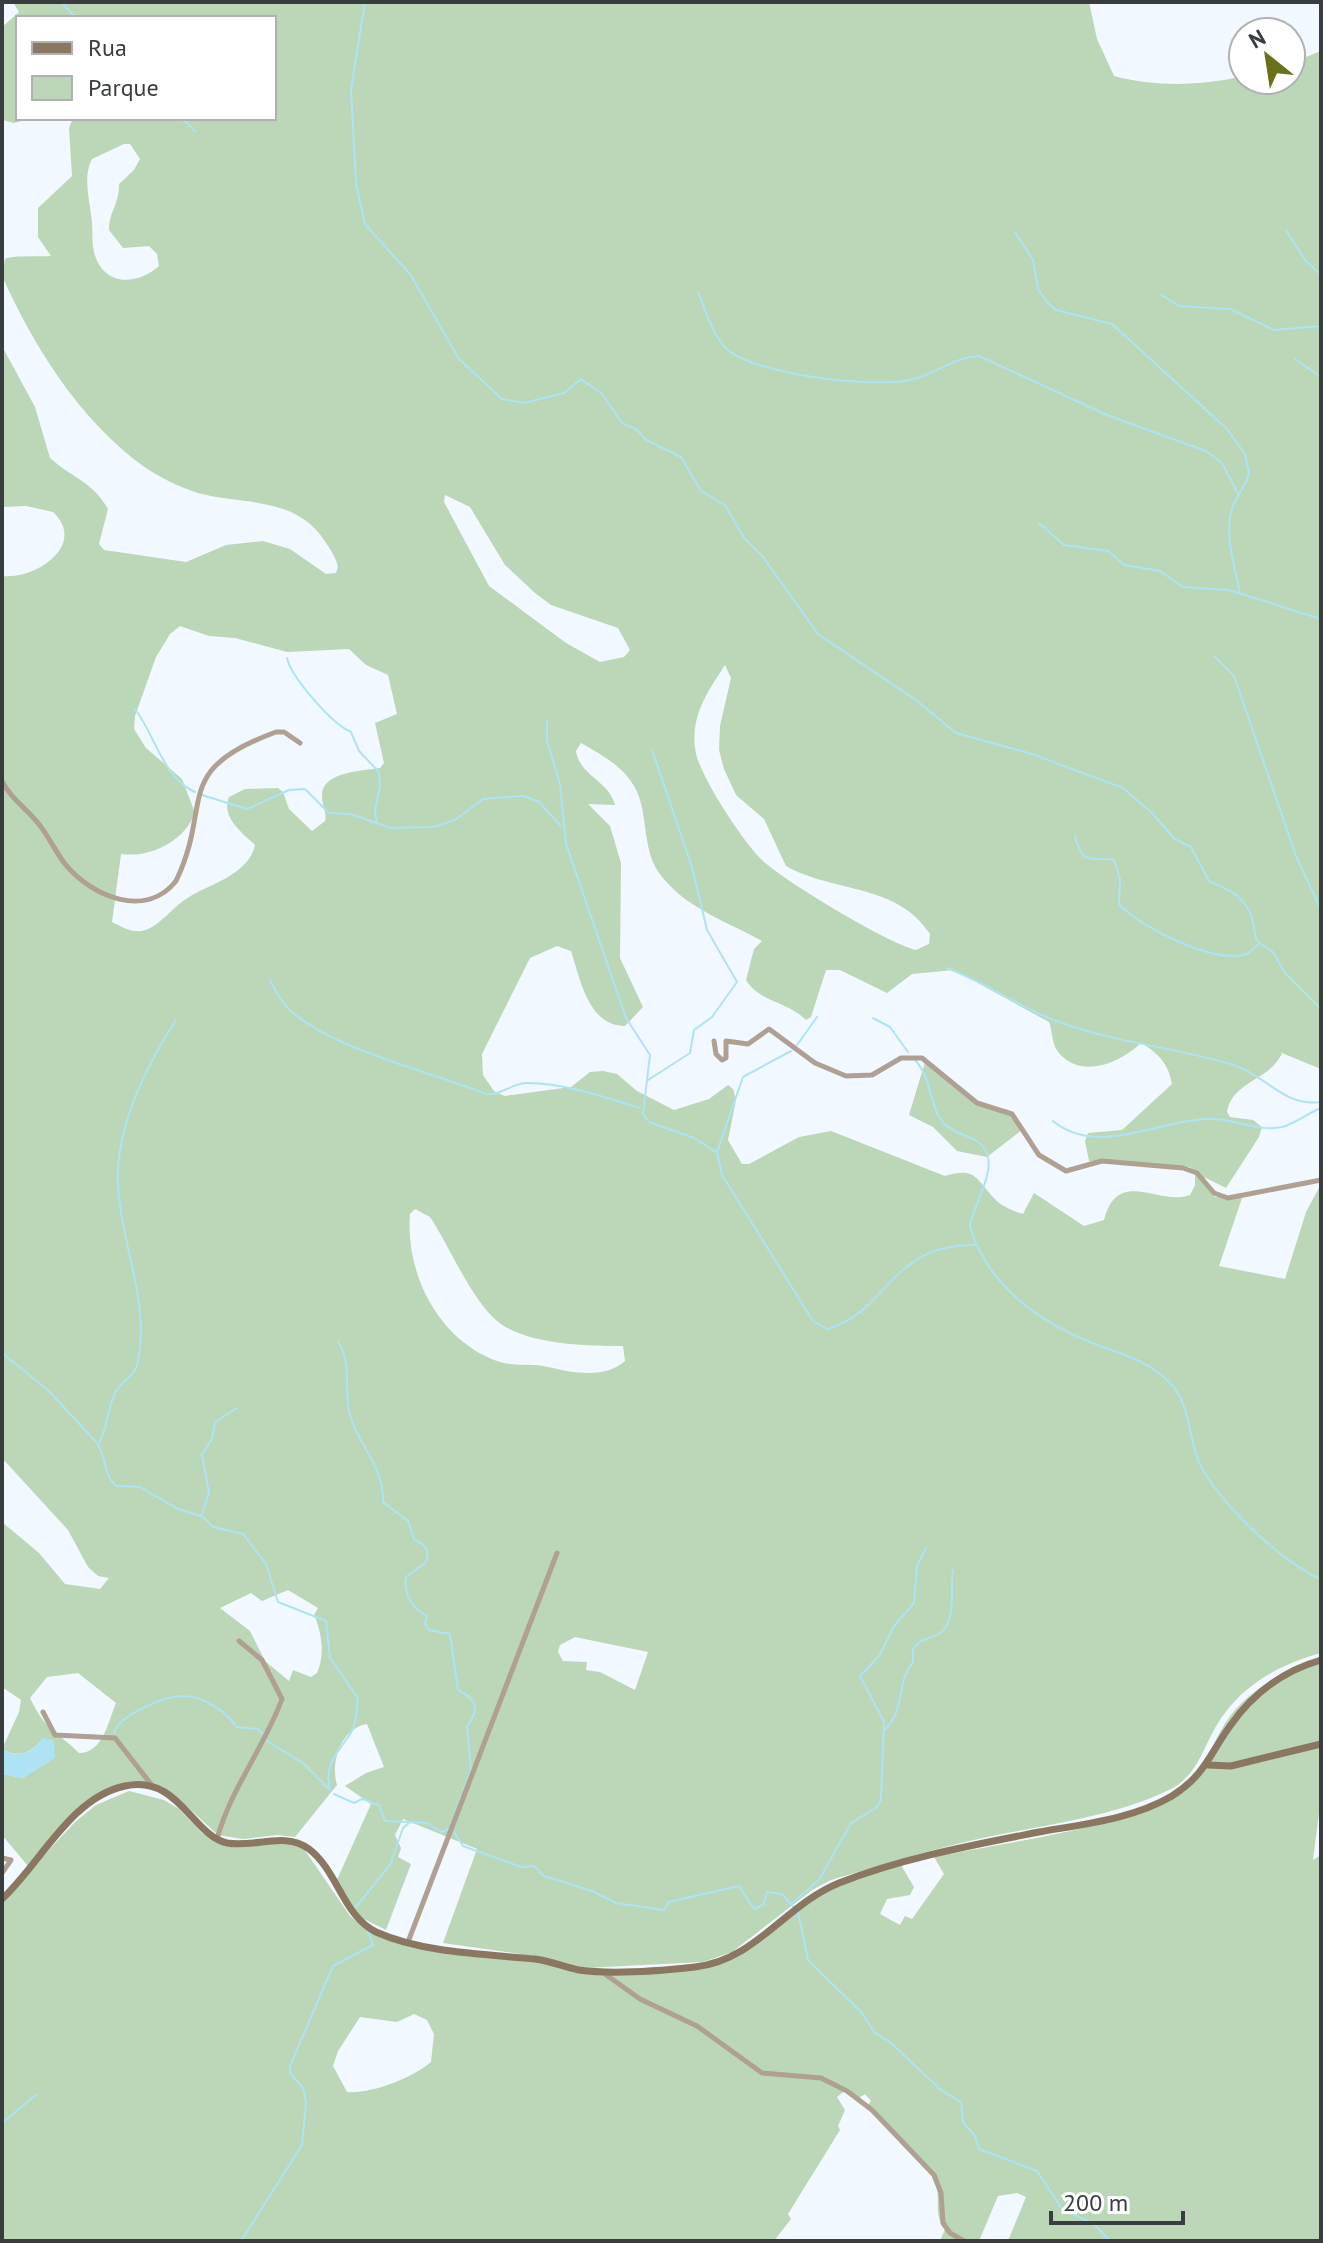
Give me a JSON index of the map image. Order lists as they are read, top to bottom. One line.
{"legend":["Rua","Parque"],"scale_bar":"200 m","north":"top left"}
